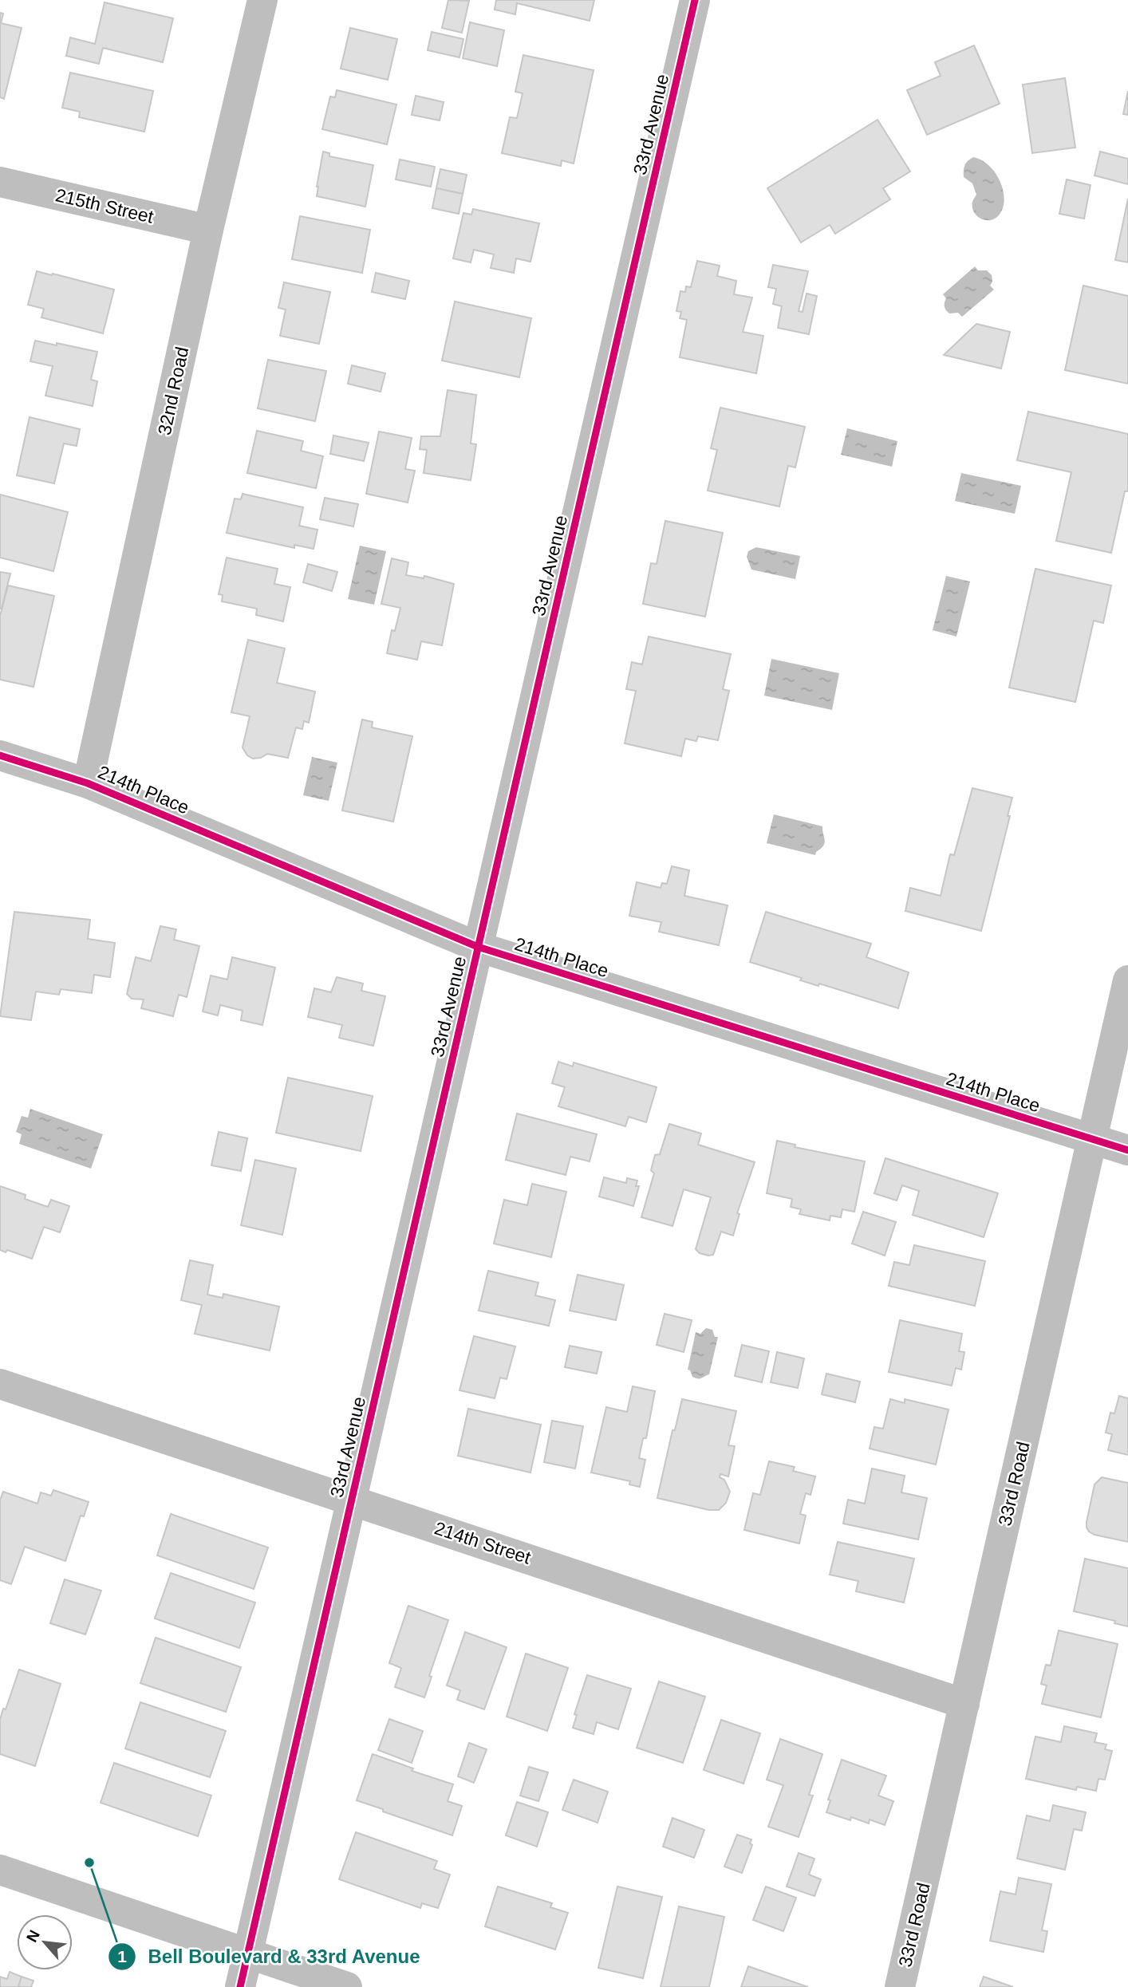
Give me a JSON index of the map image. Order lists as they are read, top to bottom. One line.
{"streets":{"street":["33rd Avenue","215th Street","32nd Road","214th Place","33rd Road","214th Street"]},"crossings":[["33rd Avenue","214th Place"],["33rd Avenue","214th Street"],["215th Street","32nd Road"],["32nd Road","214th Place"],["214th Place","33rd Road"],["33rd Road","214th Street"]],"places":["Bell Boulevard & 33rd Avenue"],"north":"top left"}
